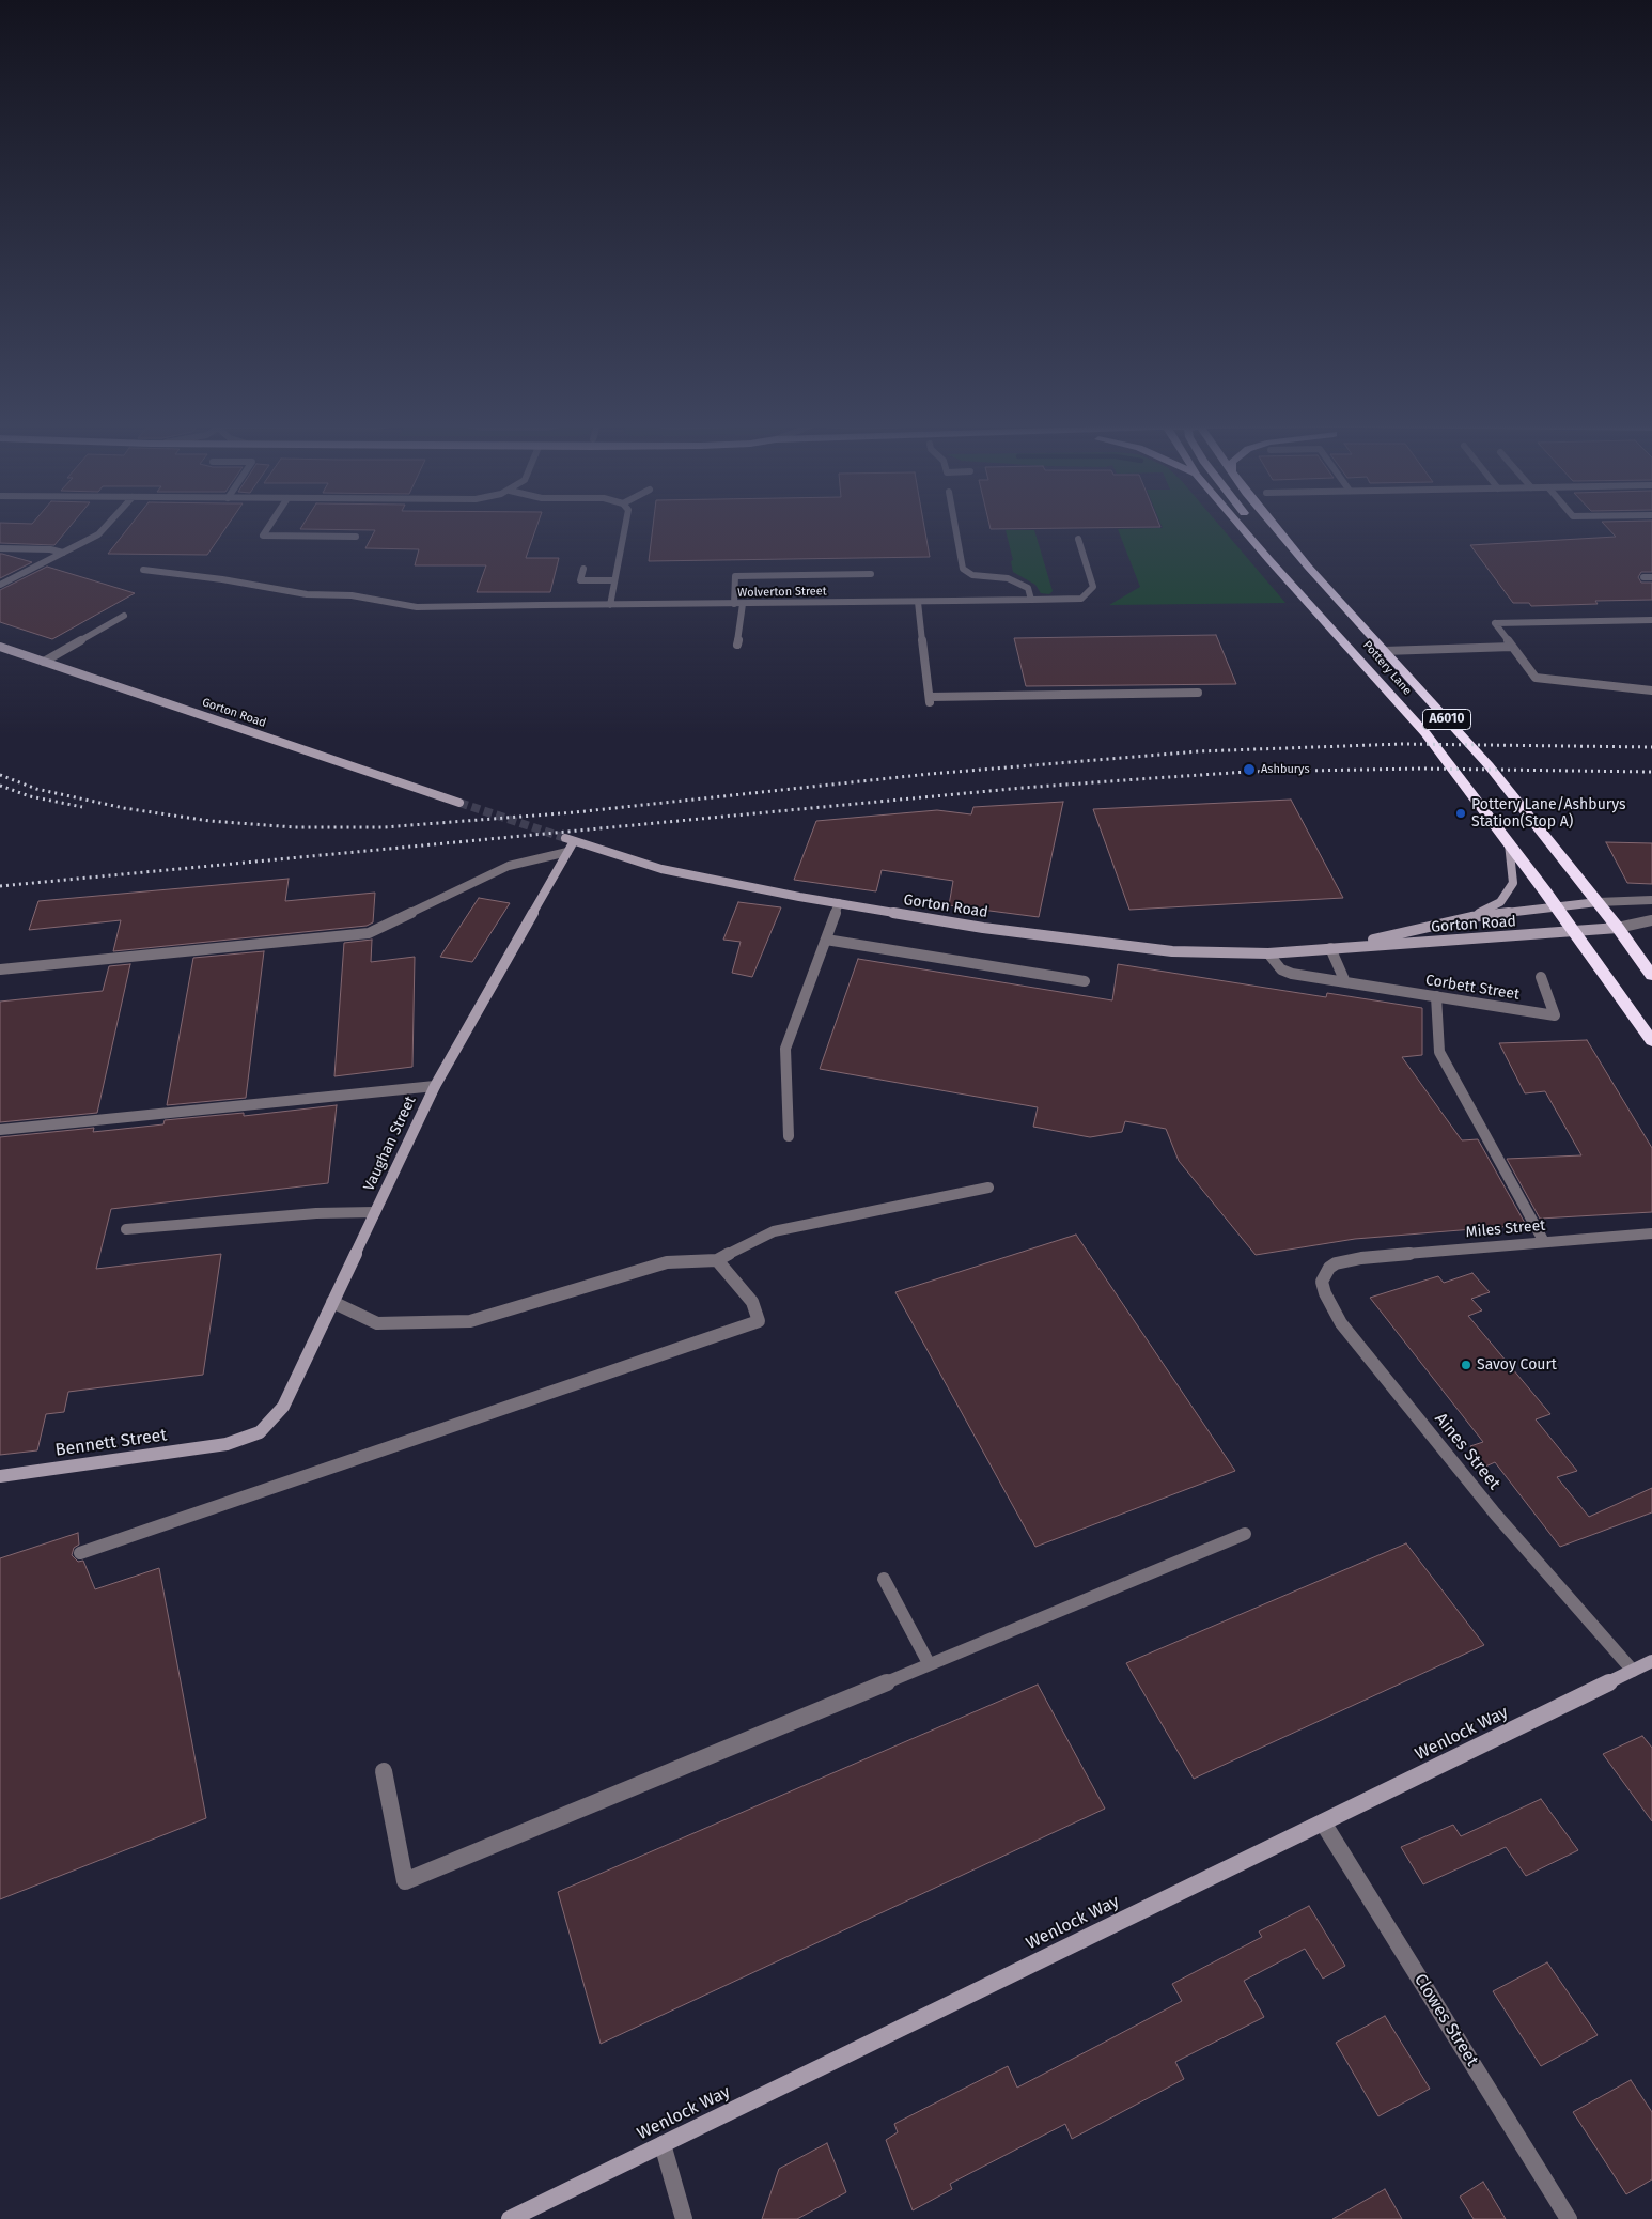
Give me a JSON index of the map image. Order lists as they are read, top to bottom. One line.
{"streets":{"highway":["Pottery Lane","A6010"],"street":["Wolverton Street","Gorton Road","Corbett Street","Vaughan Street","Miles Street","Bennett Street","Aines Street","Wenlock Way","Clowes Street"]},"crossings":[["Pottery Lane","Gorton Road"],["Gorton Road","Corbett Street"],["Gorton Road","Vaughan Street"],["Vaughan Street","Bennett Street"],["Miles Street","Aines Street"],["Aines Street","Wenlock Way"],["Wenlock Way","Clowes Street"]],"places":["Ashburys","Pottery Lane/Ashburys Station(Stop A)","Savoy Court"]}
